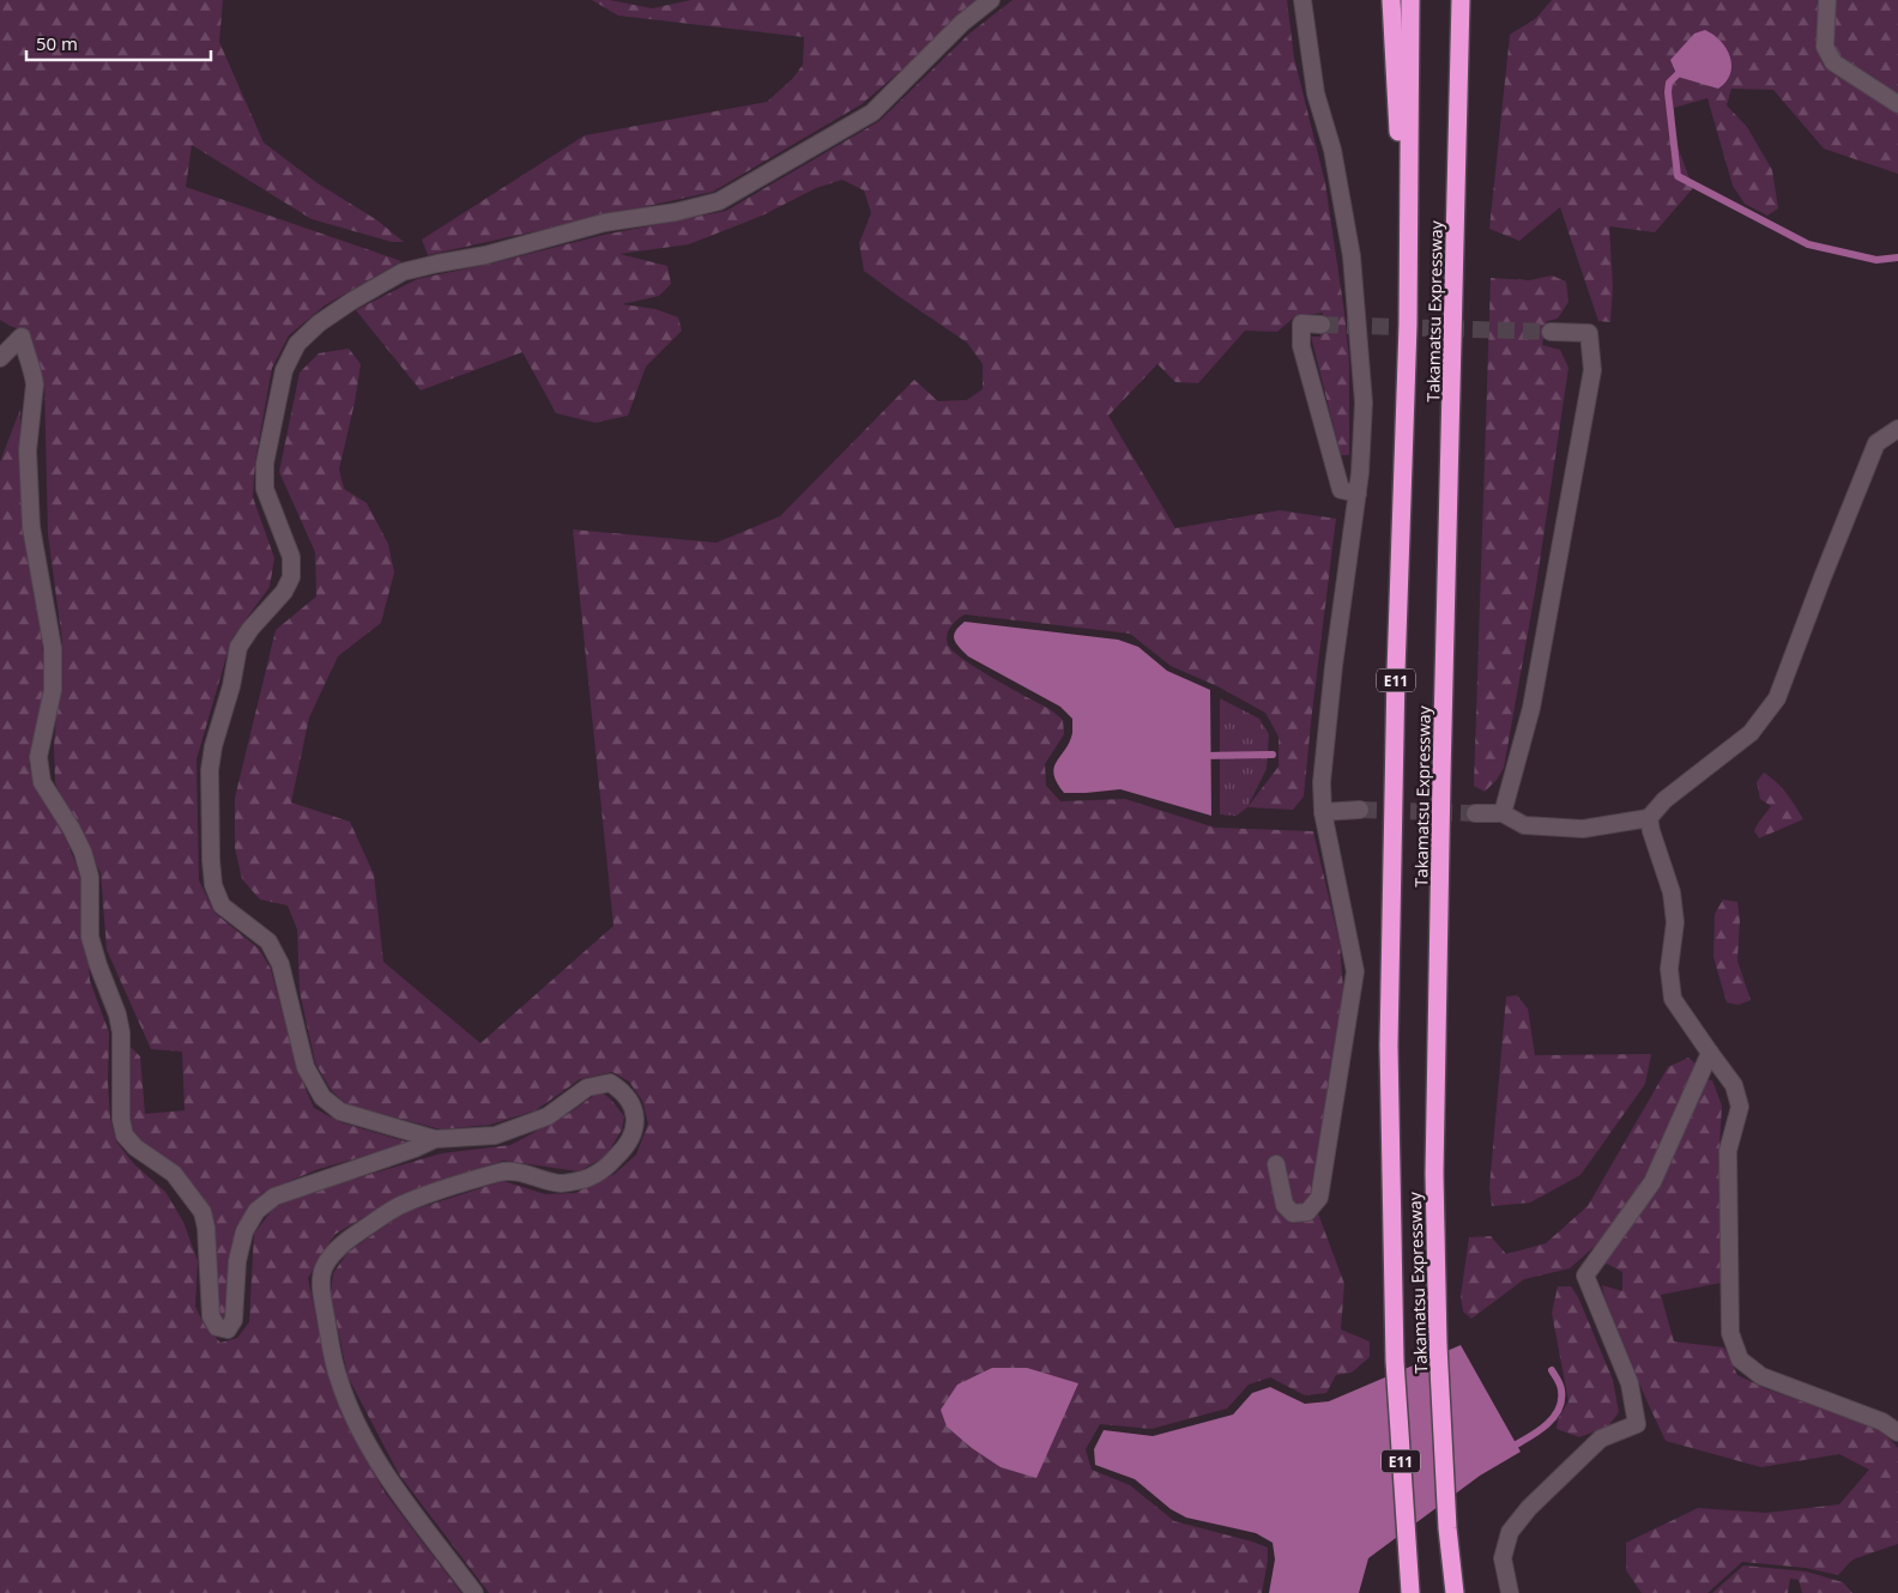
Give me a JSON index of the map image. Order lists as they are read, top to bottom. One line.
{"streets":{"highway":["Takamatsu Expressway","E11"]},"scale_bar":"50 m"}
